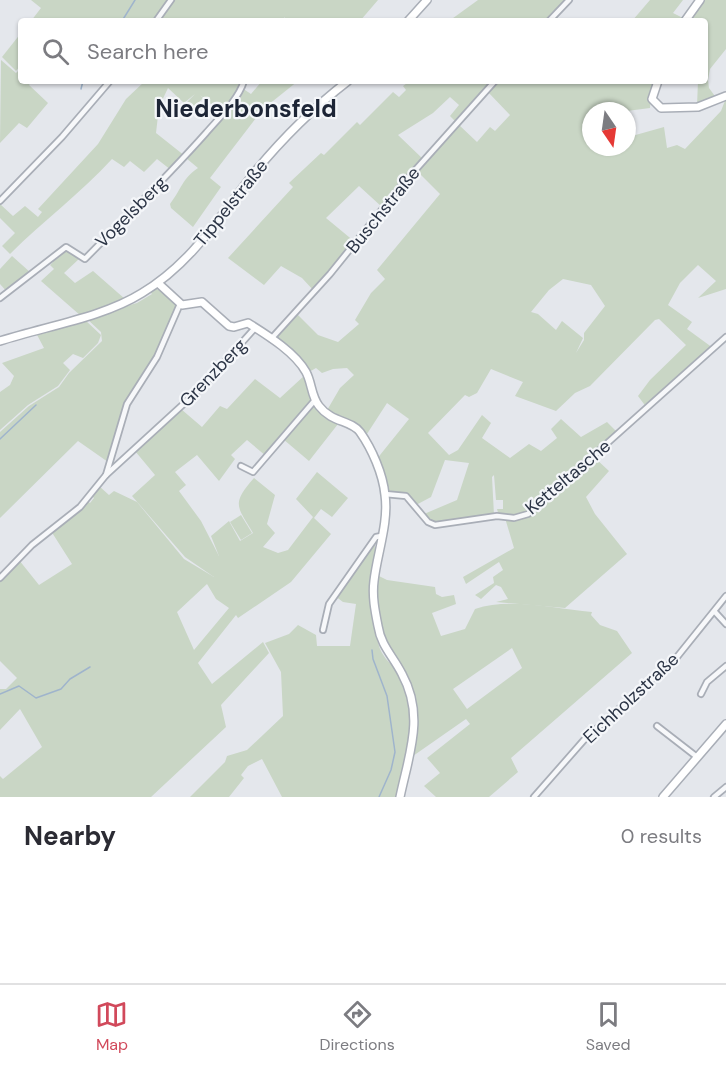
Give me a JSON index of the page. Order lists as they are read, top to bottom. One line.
{"streets":{"street":["Tippelstraße","Buschstraße","Vogelsberg","Grenzberg","Ketteltasche","Eichholzstraße"]},"districts":["Niederbonsfeld"],"north":"bottom","page":{"search":"Search here","heading":["Nearby","0 results"],"nav":["Map","Directions","Saved"]}}
